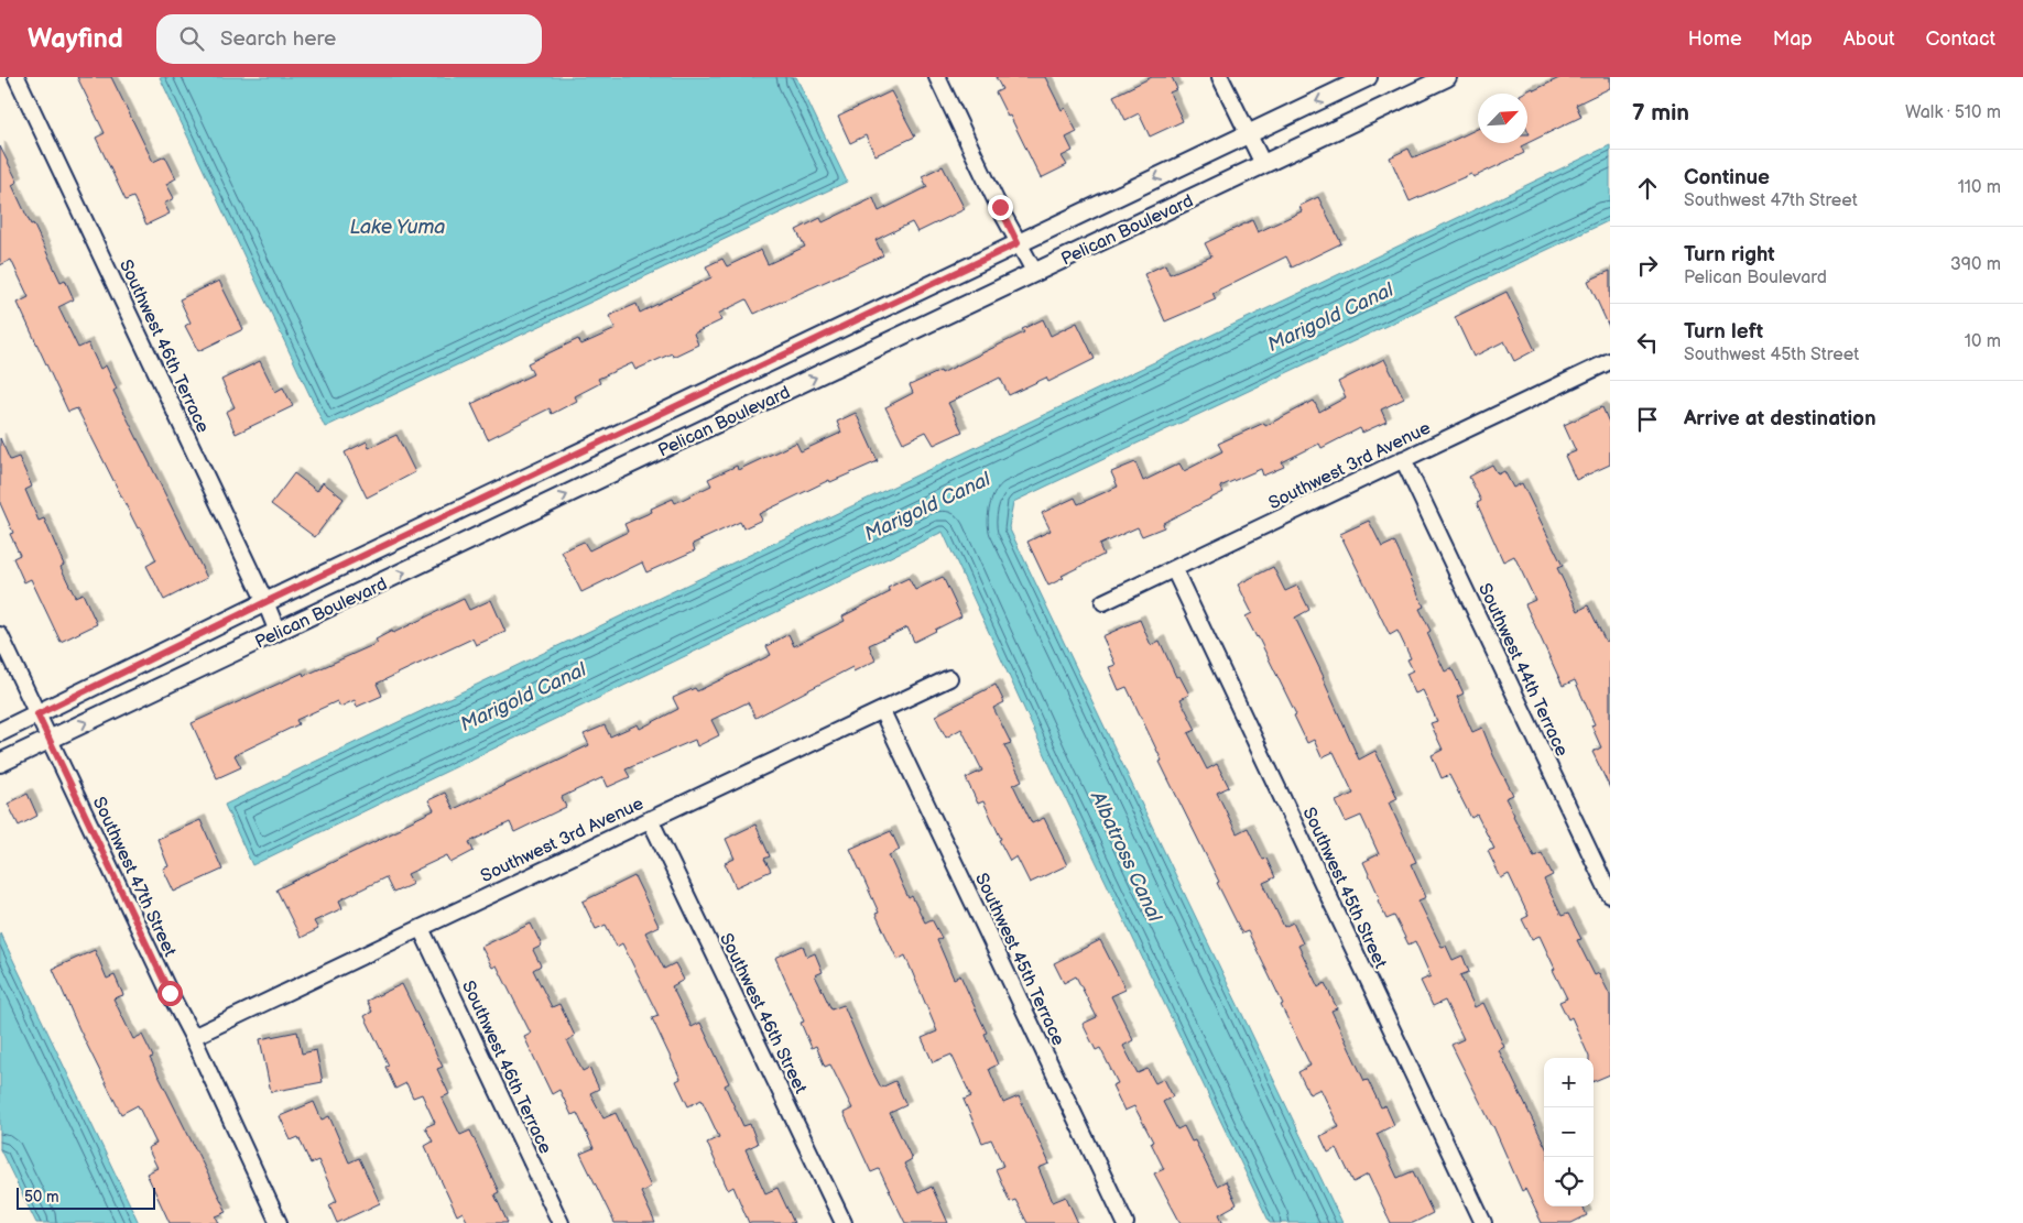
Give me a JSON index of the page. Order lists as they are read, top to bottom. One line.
{"streets":{"street":["Pelican Boulevard","Southwest 46th Terrace","Southwest 3rd Avenue","Southwest 44th Terrace","Southwest 47th Street","Southwest 45th Street","Southwest 45th Terrace","Southwest 46th Street"]},"crossings":[["Pelican Boulevard","Southwest 46th Terrace"],["Pelican Boulevard","Southwest 47th Street"],["Southwest 46th Terrace","Southwest 3rd Avenue"],["Southwest 3rd Avenue","Southwest 44th Terrace"],["Southwest 3rd Avenue","Southwest 47th Street"],["Southwest 3rd Avenue","Southwest 45th Street"],["Southwest 3rd Avenue","Southwest 45th Terrace"],["Southwest 3rd Avenue","Southwest 46th Street"]],"water":["Lake Yuma","Marigold Canal","Albatross Canal"],"scale_bar":"50 m","north":"top right","page":{"header":"Wayfind","search":"Search here","nav":["Home","Map","About","Contact"],"heading":["7 min","Walk · 510 m"],"list":[["Continue","Southwest 47th Street","110 m"],["Turn right","Pelican Boulevard","390 m"],["Turn left","Southwest 45th Street","10 m"],"Arrive at destination"],"map_buttons":["+","−"],"scale":"50 m"}}
